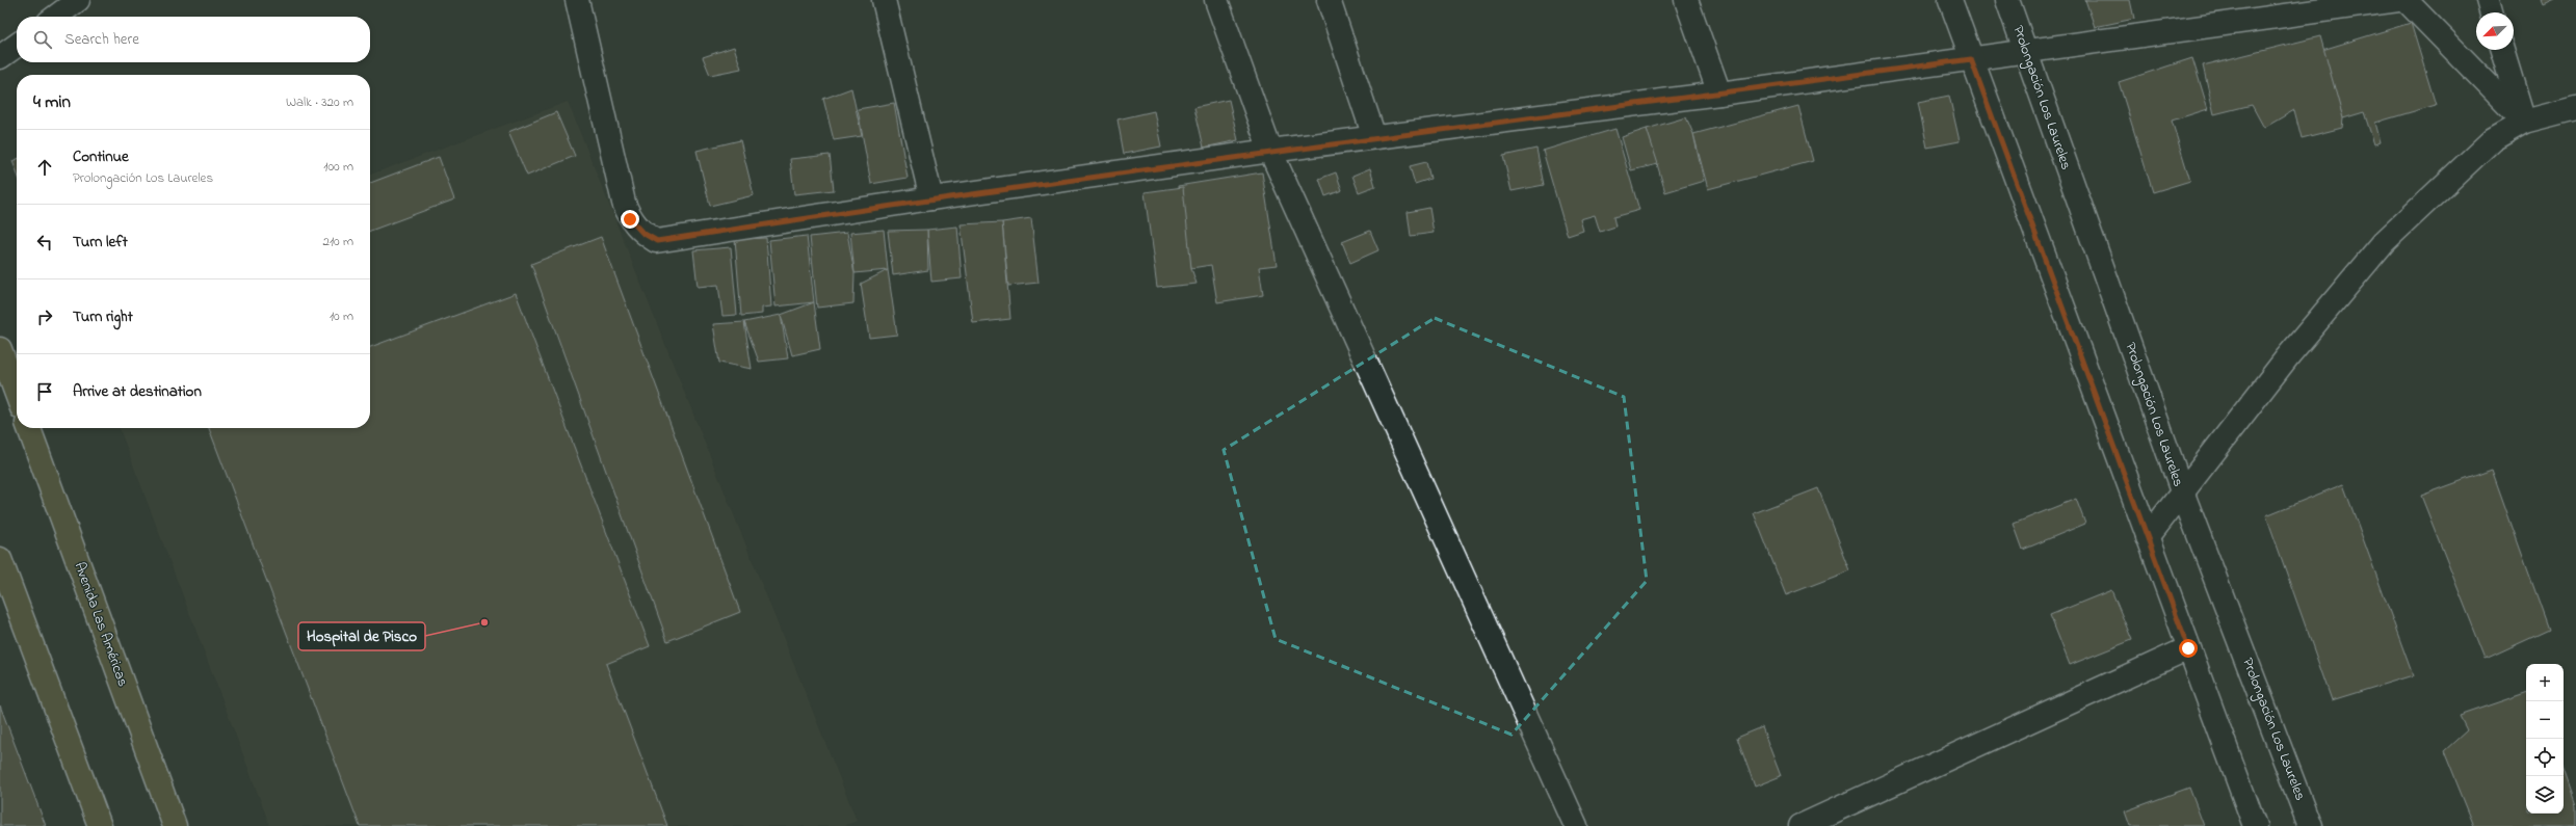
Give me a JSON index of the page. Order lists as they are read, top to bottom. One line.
{"streets":{"main road":["Avenida Las Américas"],"street":["Prolongación Los Laureles"]},"places":["Hospital de Pisco"],"north":"bottom left","page":{"search":"Search here","heading":["4 min","Walk · 320 m"],"list":[["Continue","Prolongación Los Laureles","100 m"],["Turn left","210 m"],["Turn right","10 m"],"Arrive at destination"],"map_buttons":["+","−"]}}
